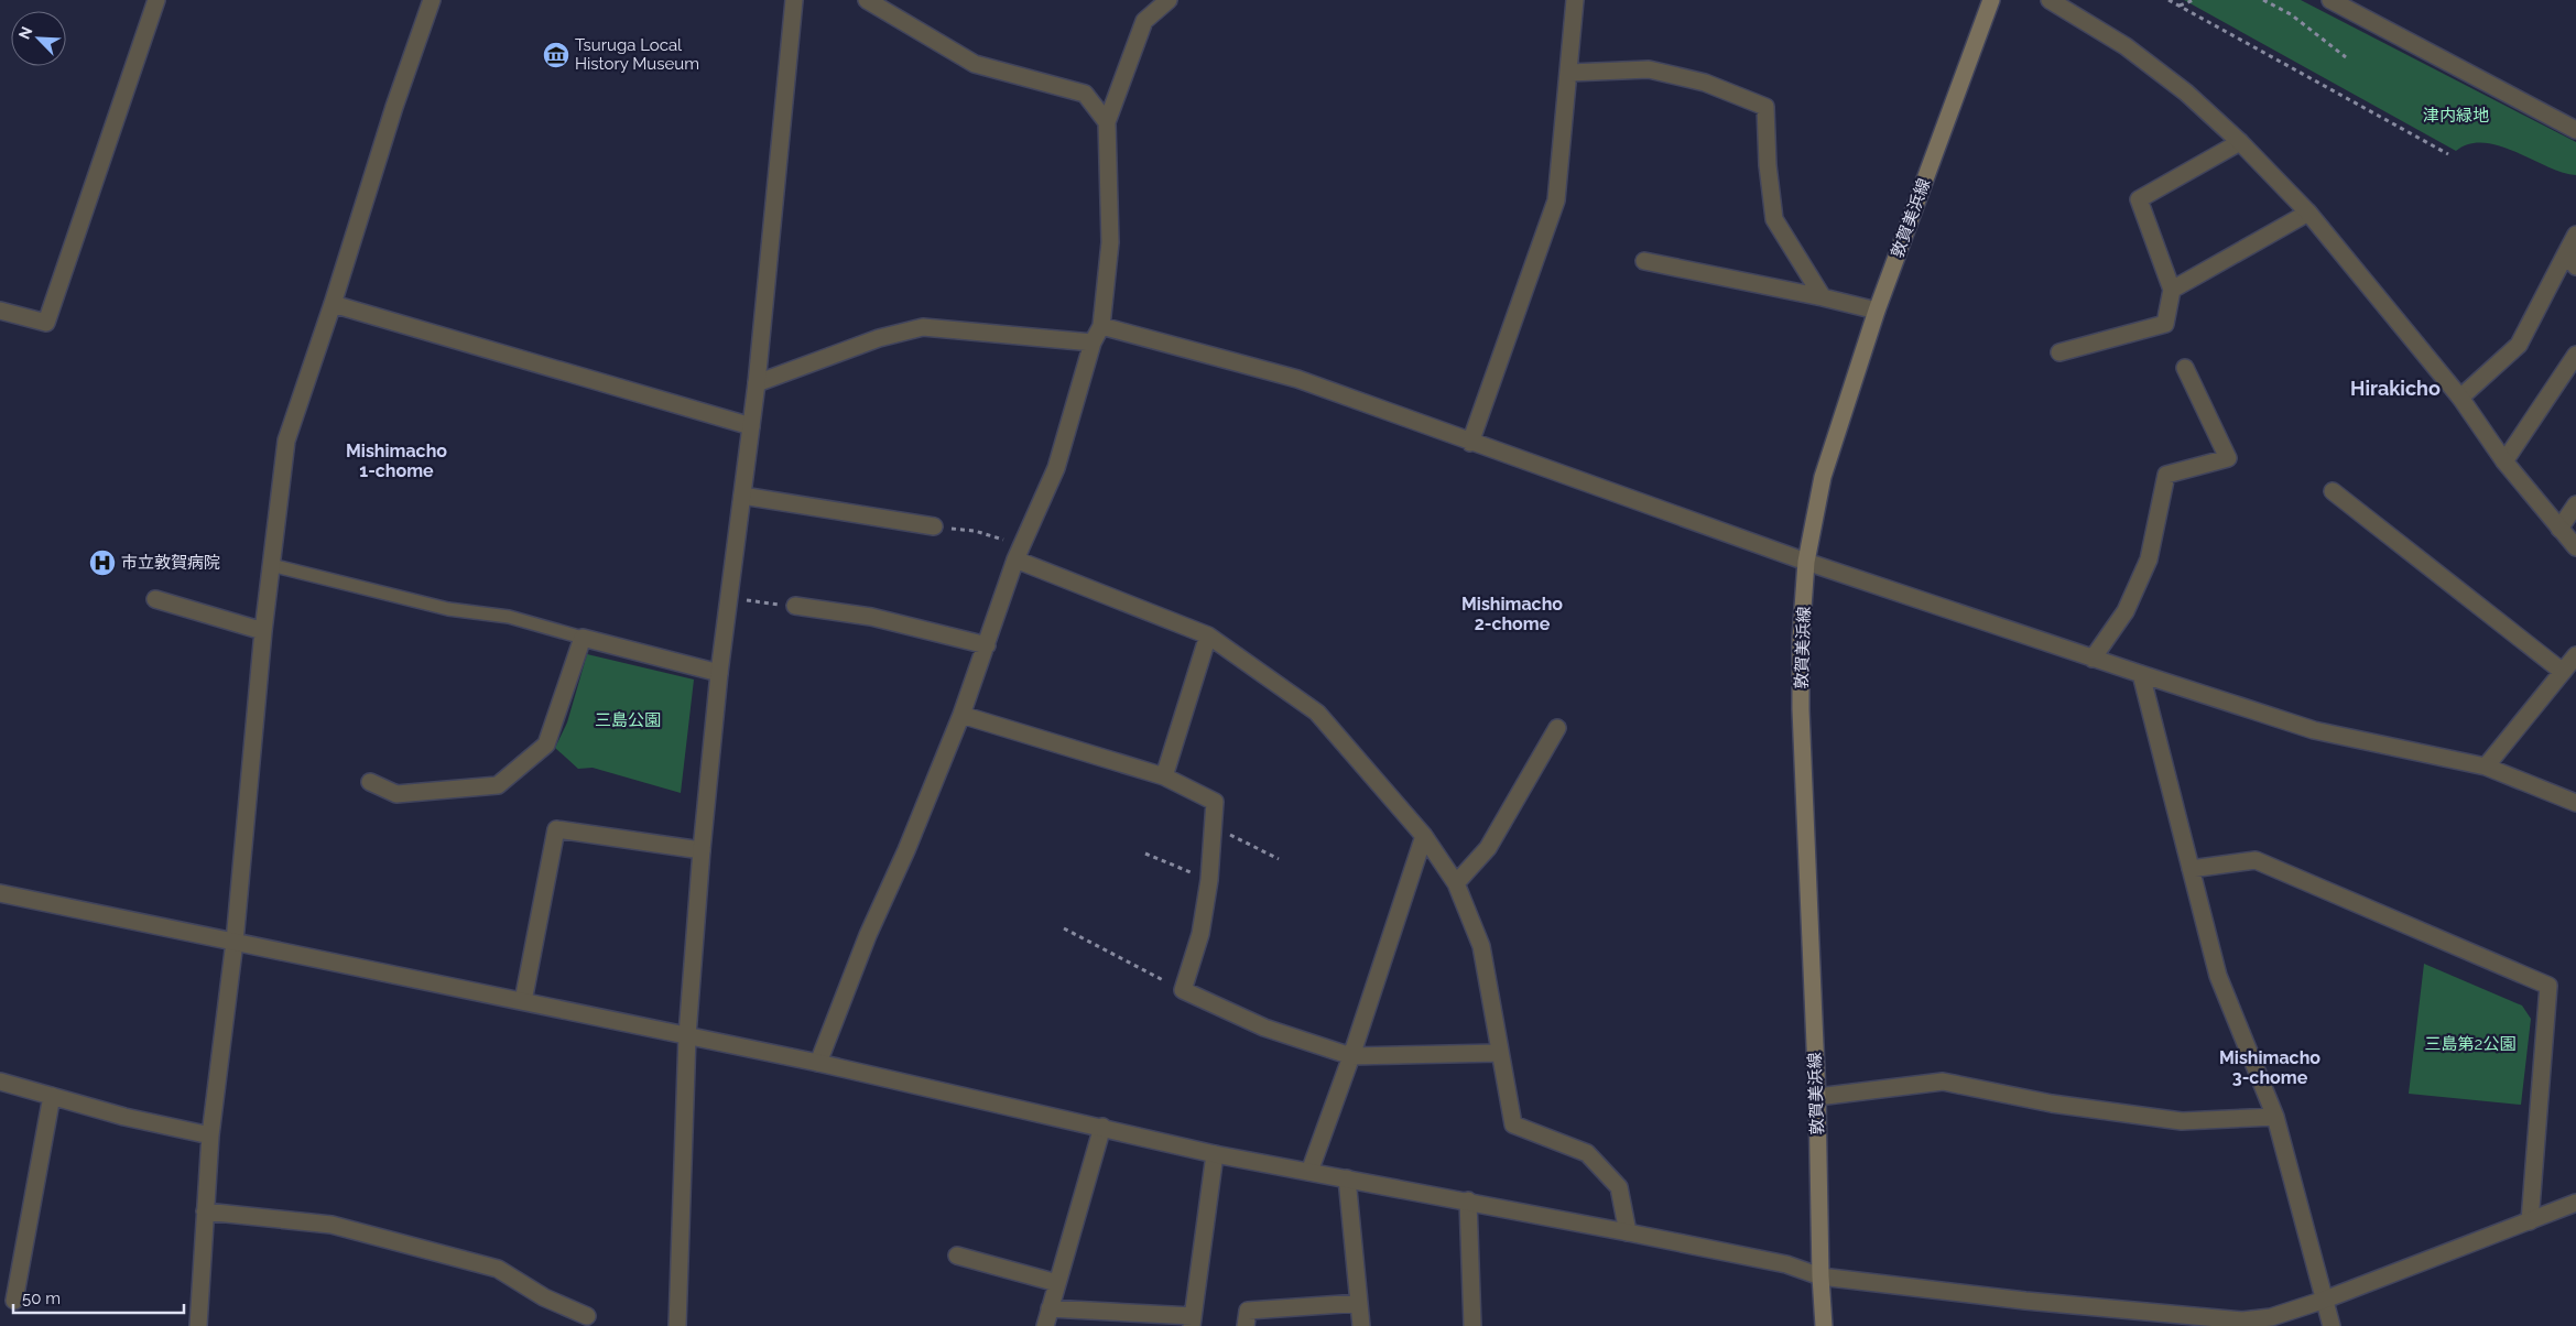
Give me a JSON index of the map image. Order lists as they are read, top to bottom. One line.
{"streets":{"main road":["敦賀美浜線"]},"districts":["Hirakicho","Mishimacho 1-chome","Mishimacho 2-chome","Mishimacho 3-chome"],"parks":["津内緑地","三島公園","三島第2公園"],"places":{"museum":["Tsuruga Local History Museum"],"hospital":["市立敦賀病院"]},"scale_bar":"50 m","north":"top left"}
